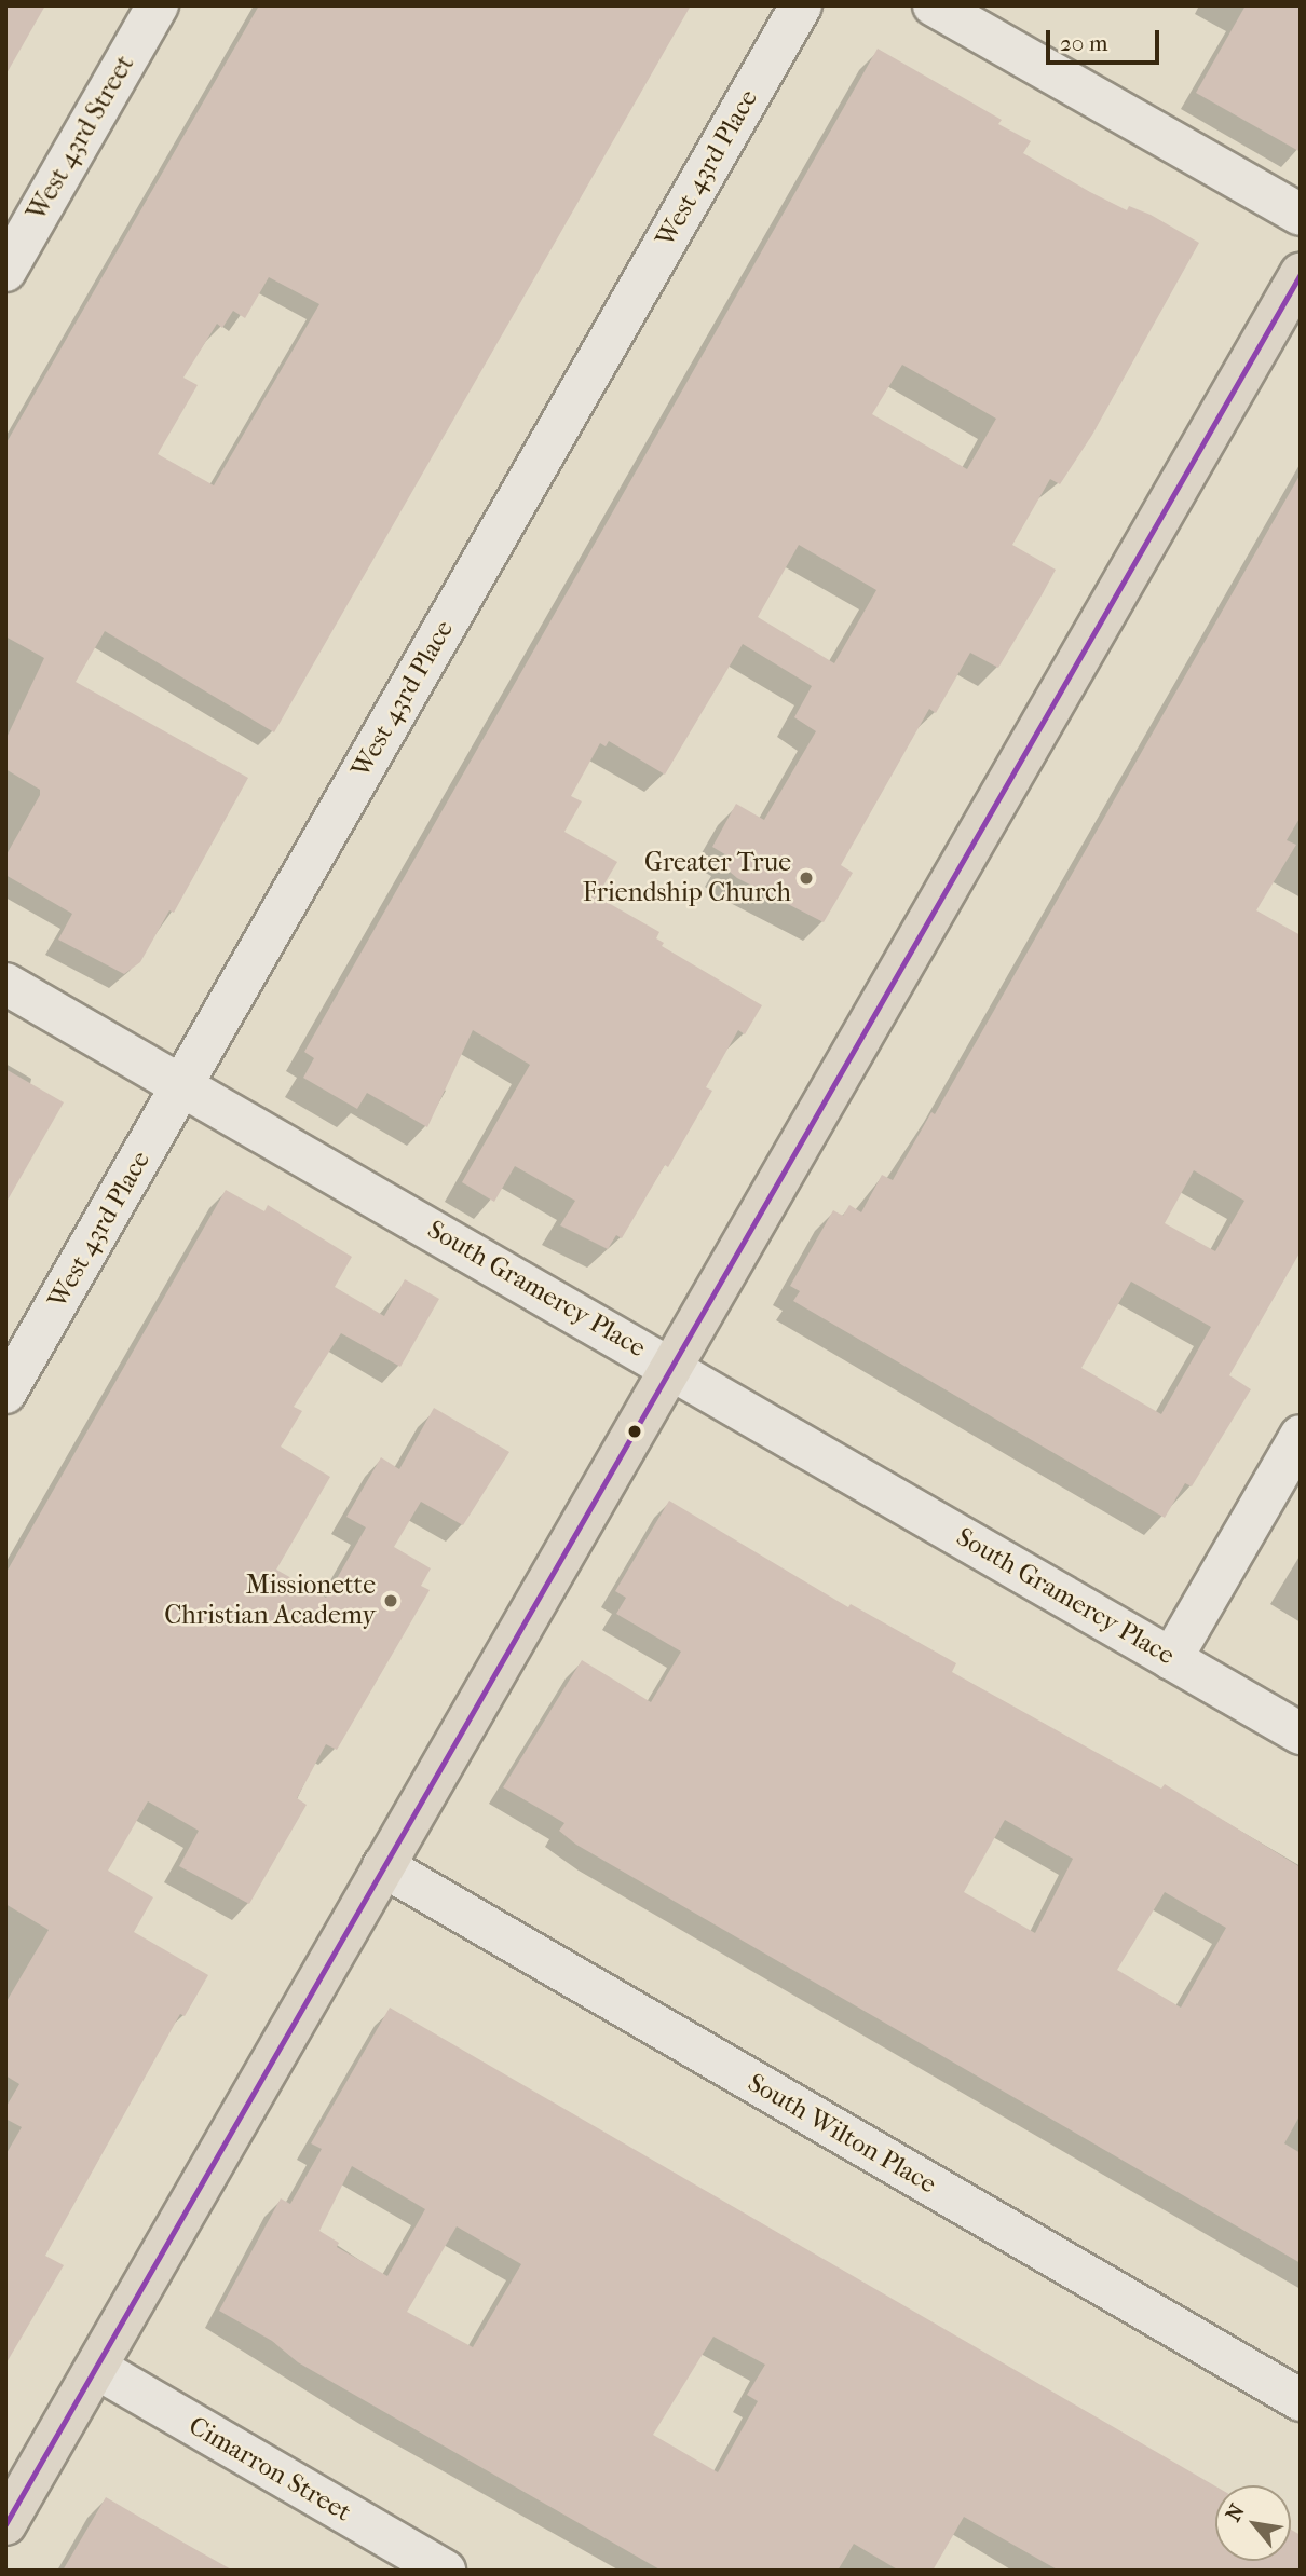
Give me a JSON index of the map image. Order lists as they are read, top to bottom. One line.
{"streets":{"street":["West 43rd Street","West 43rd Place","South Gramercy Place","South Wilton Place","Cimarron Street"]},"crossings":[["West 43rd Place","South Gramercy Place"]],"places":["Greater True Friendship Church","Missionette Christian Academy"],"scale_bar":"20 m","north":"top left"}
